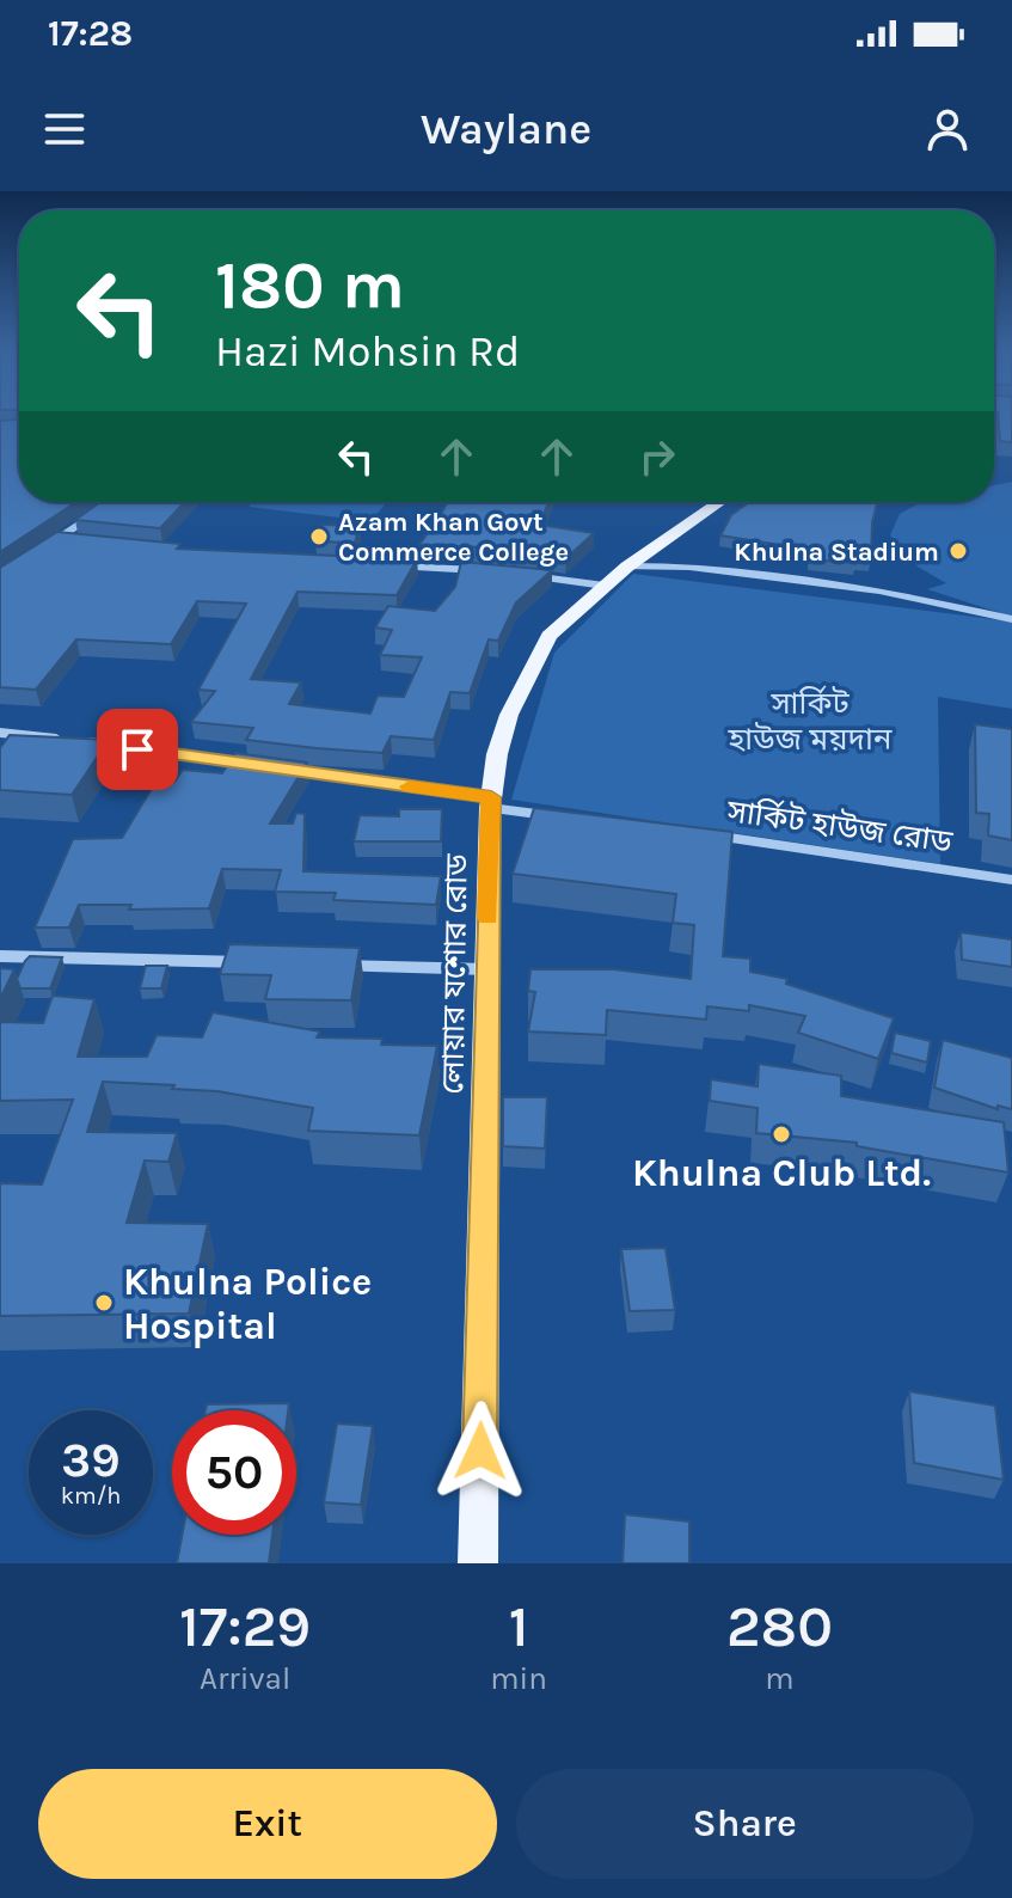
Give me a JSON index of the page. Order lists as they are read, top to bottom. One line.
{"streets":{"main road":["লোয়ার যশোর রোড"],"street":["সার্কিট হাউজ রোড"]},"parks":["সার্কিট হাউজ ময়দান"],"places":["Azam Khan Govt Commerce College","Khulna Stadium","Khulna Club Ltd.","Khulna Police Hospital"],"page":{"status":"17:28","header":"Waylane","turn":["180 m","Hazi Mohsin Rd"],"speed":"39 km/h","limit":"50","eta":["17:29","Arrival","1","min","280","m"],"buttons":["Exit","Share"]}}
